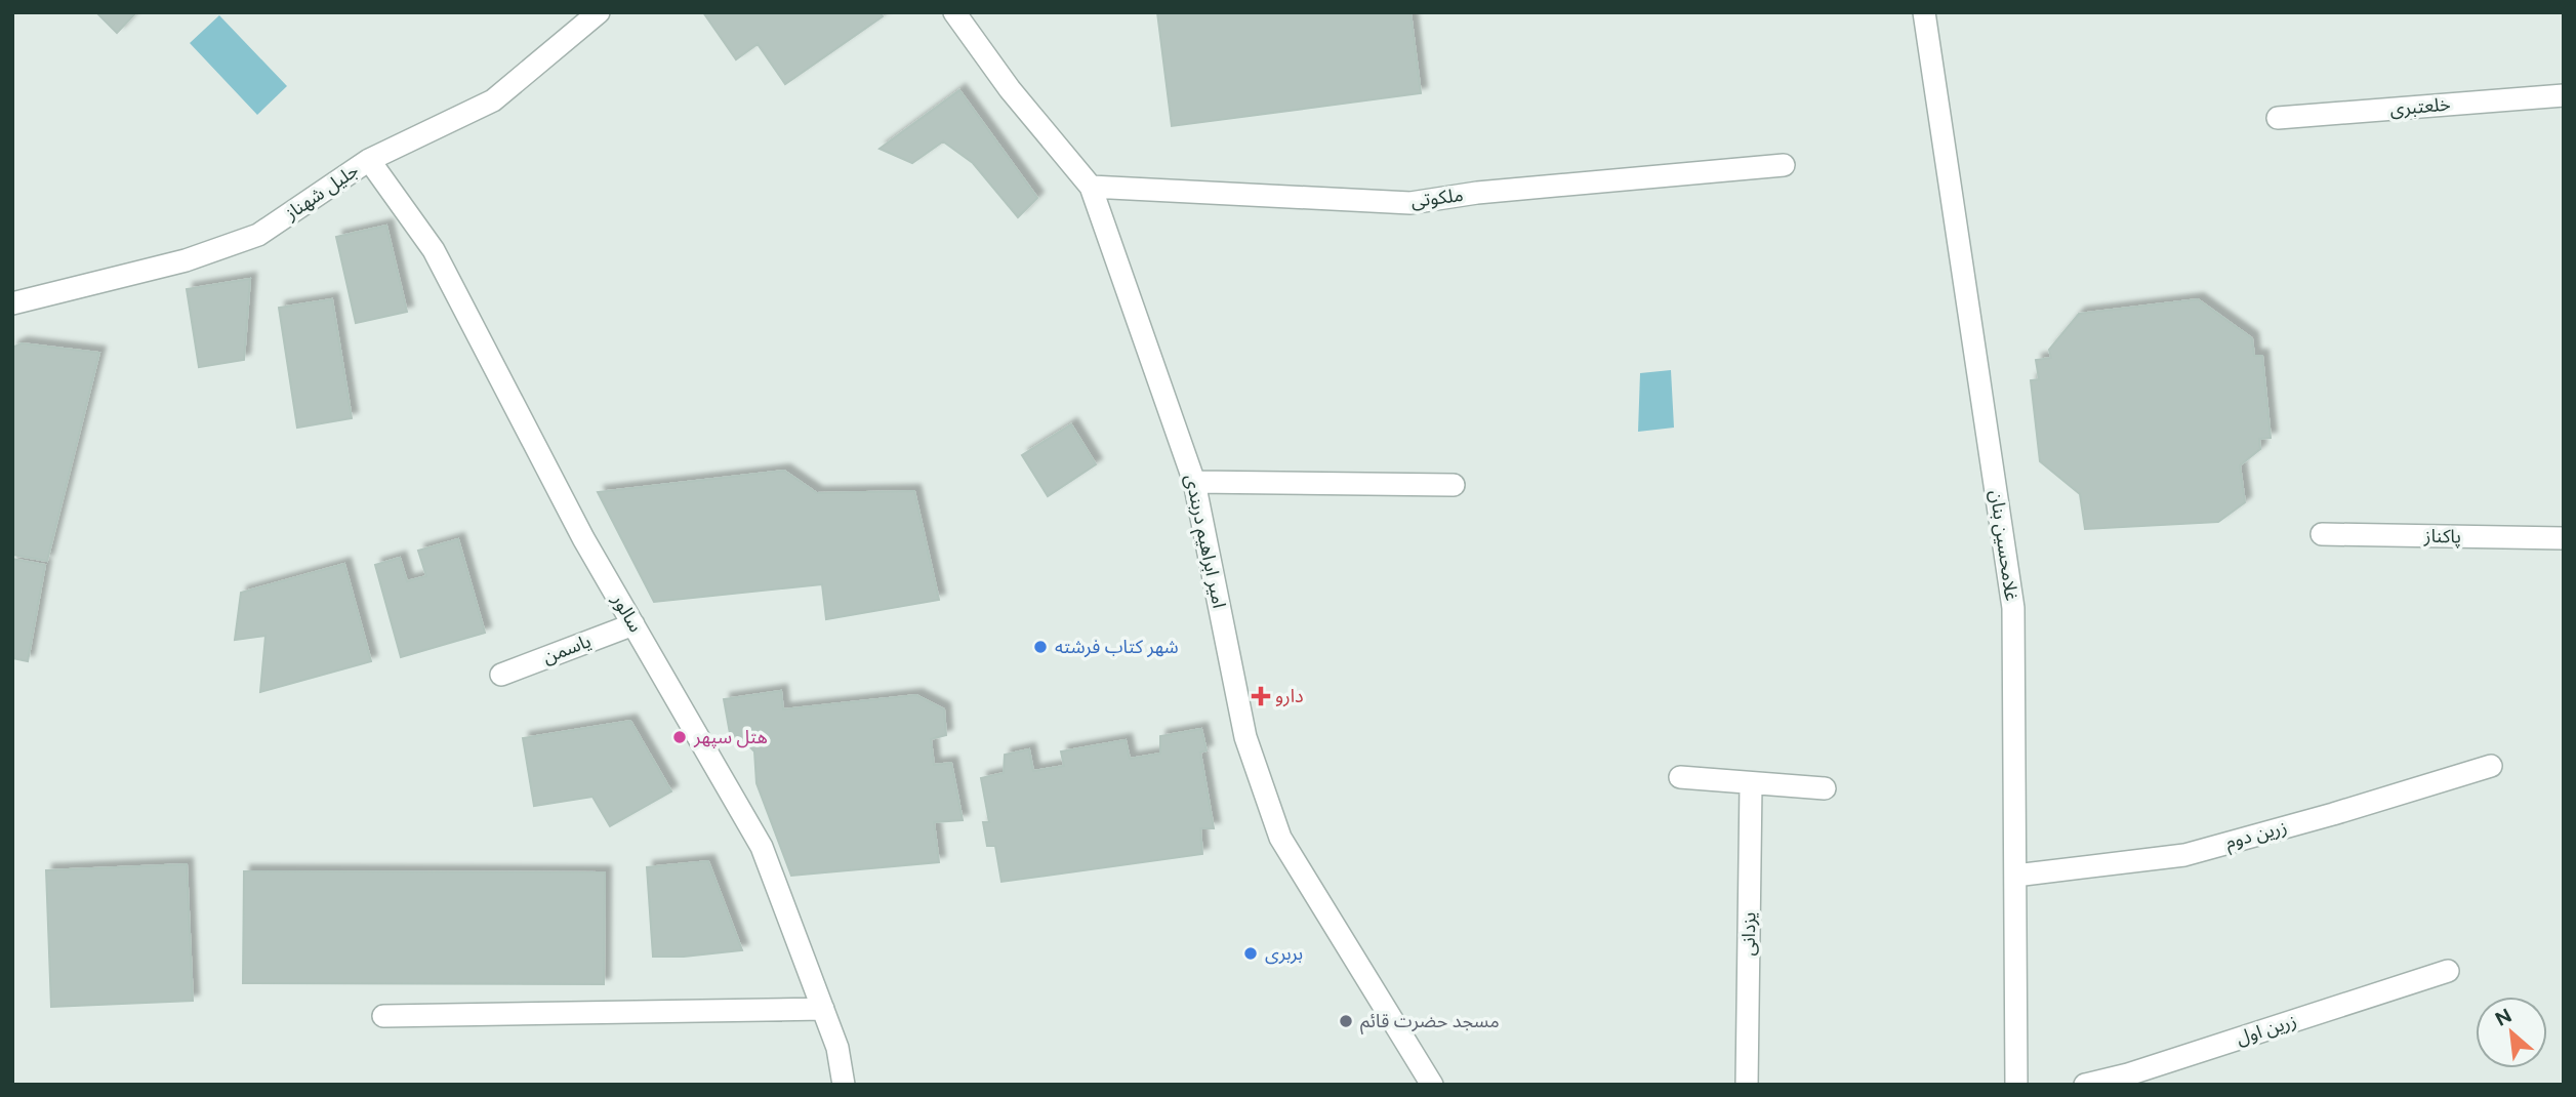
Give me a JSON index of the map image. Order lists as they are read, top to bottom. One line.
{"streets":{"street":["خلعتبری","جلیل شهناز","ملکوتی","پاکناز","امیر ابراهیم دربندی","غلامحسین بنان","سالور","یاسمن","زرین دوم","یزدانی","زرین اول"]},"crossings":[["جلیل شهناز","سالور"],["ملکوتی","امیر ابراهیم دربندی"],["غلامحسین بنان","زرین دوم"],["سالور","یاسمن"]],"places":{"other":["شهر کتاب فرشته","هتل سپهر","بربری","مسجد حضرت قائم"],"health":["دارو"]},"north":"top left"}
